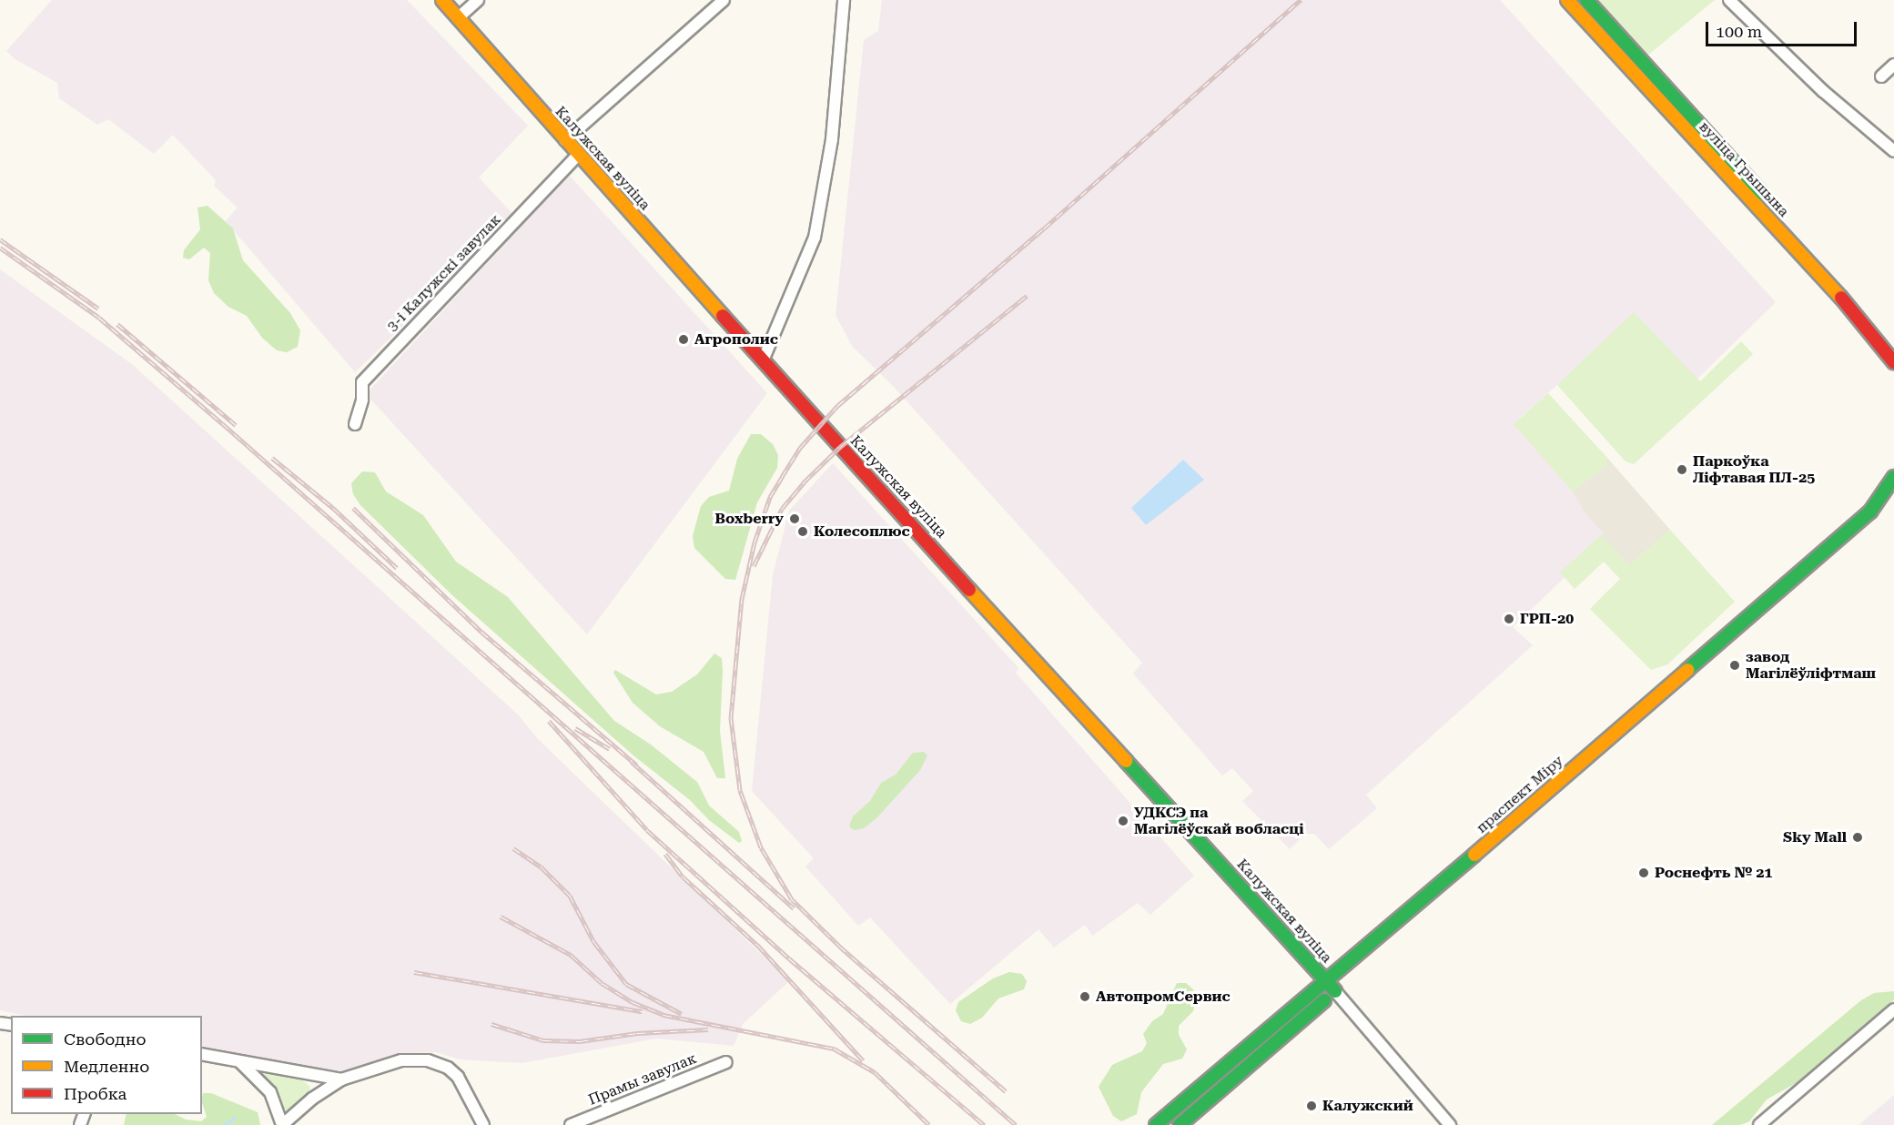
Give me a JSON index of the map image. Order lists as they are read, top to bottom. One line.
{"streets":{"main road":["Калужская вуліца","вуліца Грышына","праспект Міру"],"street":["3-і Калужскі завулак","Прамы завулак"]},"crossings":[["Калужская вуліца","3-і Калужскі завулак"],["Калужская вуліца","праспект Міру"]],"places":["Агрополис","Паркоўка Ліфтавая ПЛ-25","Boxberry","Колесоплюс","ГРП-20","завод Магілёўліфтмаш","УДКСЭ па Магілёўскай вобласці","Sky Mall","Роснефть № 21","АвтопромСервис","Калужский"],"legend":["Свободно","Медленно","Пробка"],"scale_bar":"100 m"}
